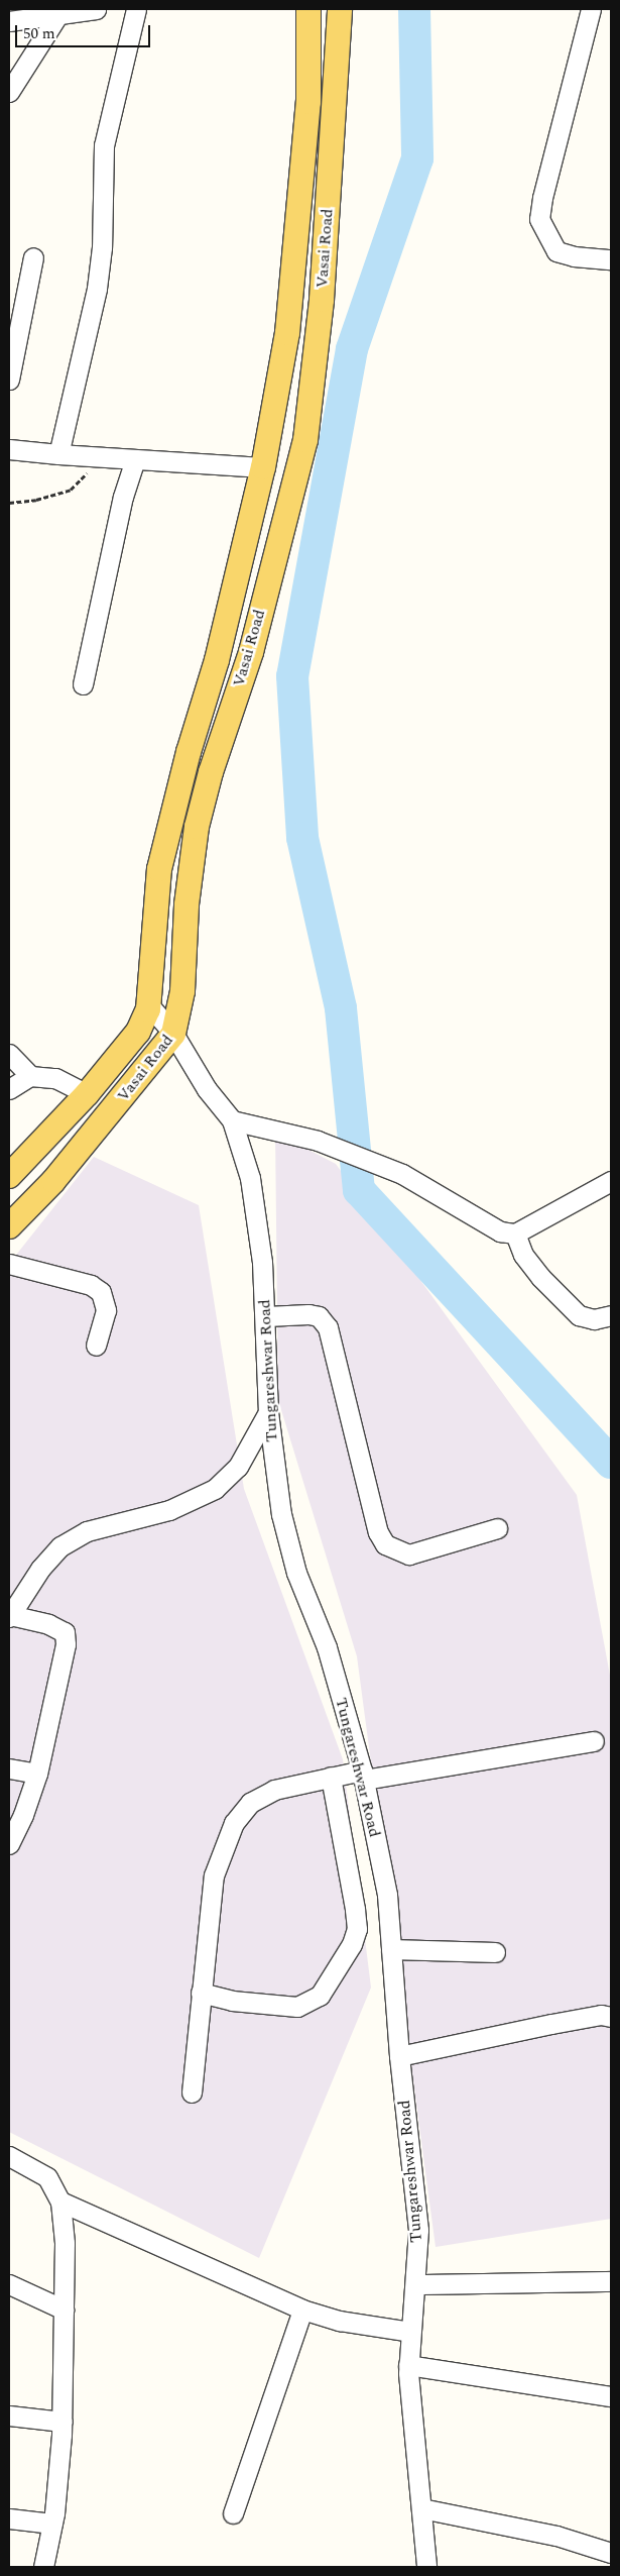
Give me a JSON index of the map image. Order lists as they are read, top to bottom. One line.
{"streets":{"main road":["Vasai Road"],"street":["Tungareshwar Road"]},"crossings":[["Vasai Road","Tungareshwar Road"]],"scale_bar":"50 m"}
